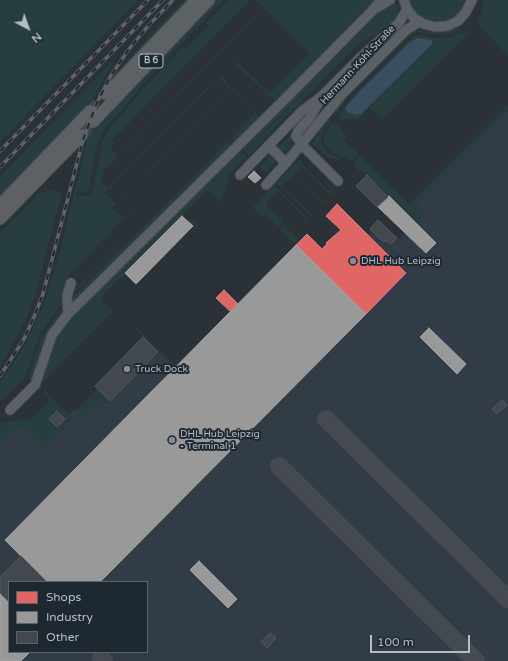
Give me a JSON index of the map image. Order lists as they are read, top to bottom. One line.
{"streets":{"main road":["B 6"],"street":["Hermann-Köhl-Straße"]},"places":["DHL Hub Leipzig","Truck Dock","DHL Hub Leipzig - Terminal 1"],"legend":["Shops","Industry","Other"],"scale_bar":"100 m","north":"bottom right"}
